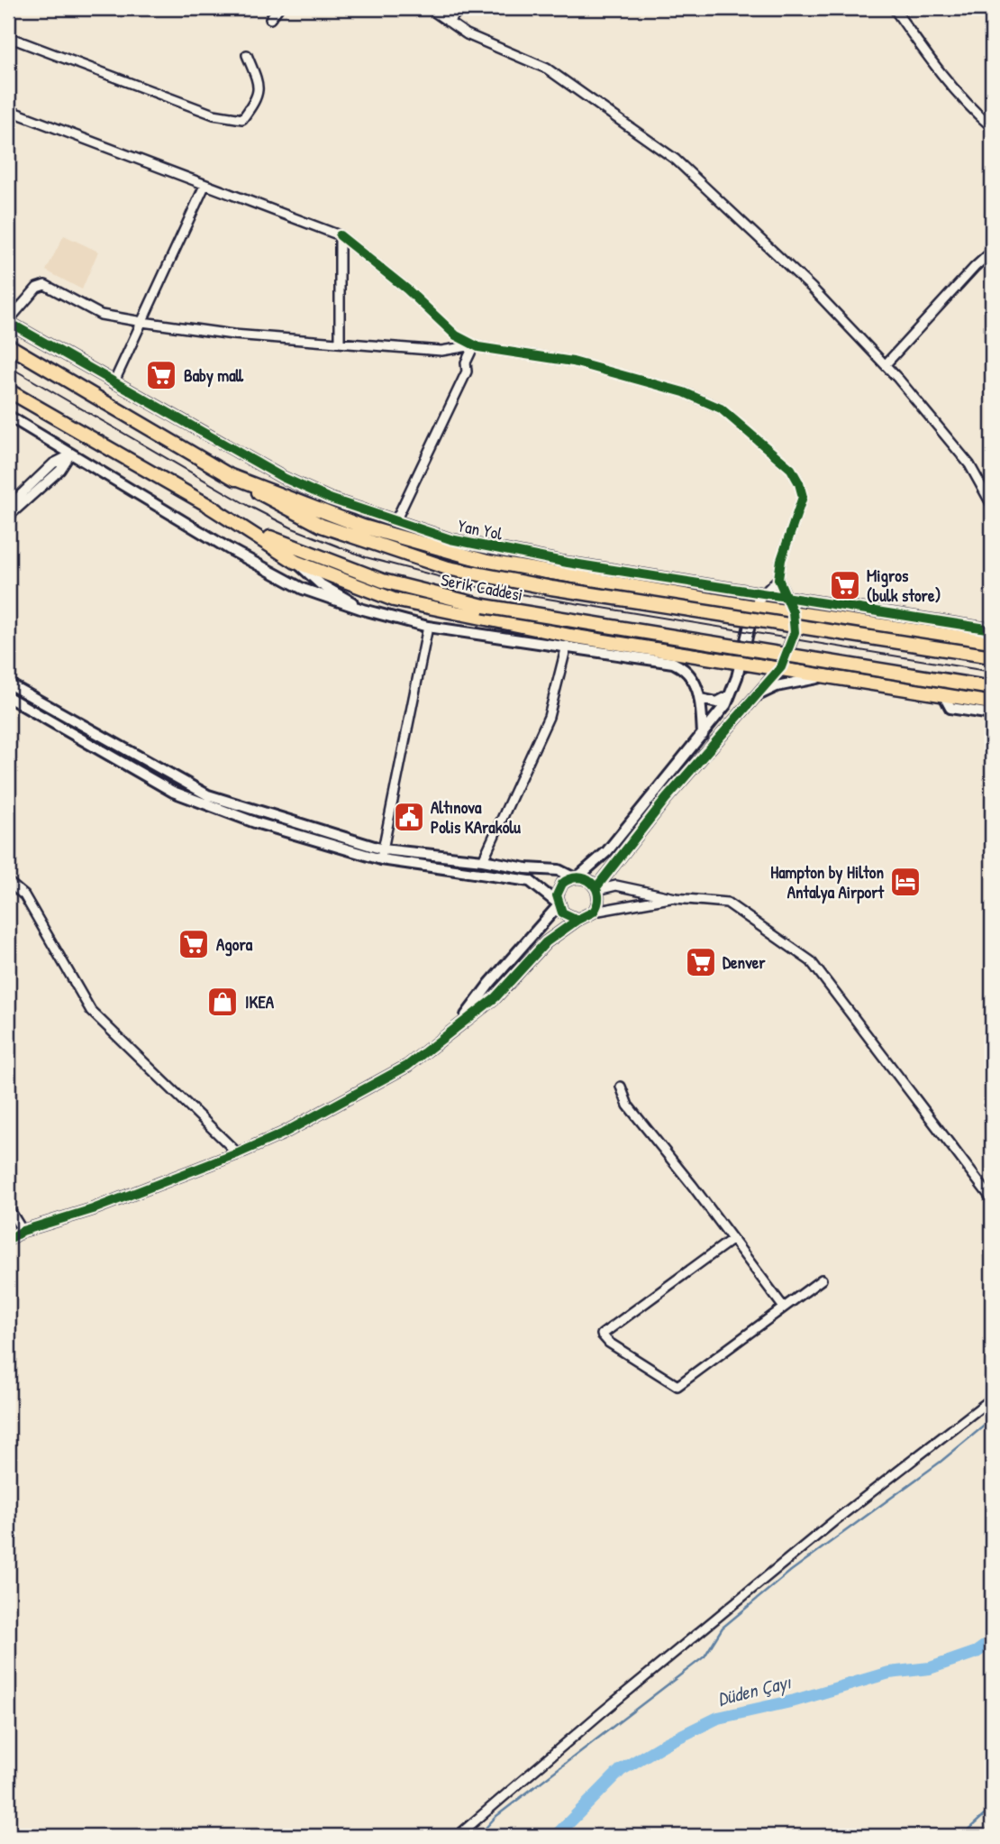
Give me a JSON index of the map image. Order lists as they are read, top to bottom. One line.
{"streets":{"highway":["Serik Caddesi"],"street":["Yan Yol"]},"water":["Düden Çayı"],"places":{"supermarket":["Baby mall","Migros (bulk store)","Agora","Denver"],"public building":["Altınova Polis KArakolu"],"hotel":["Hampton by Hilton Antalya Airport"],"shop":["IKEA"]}}
